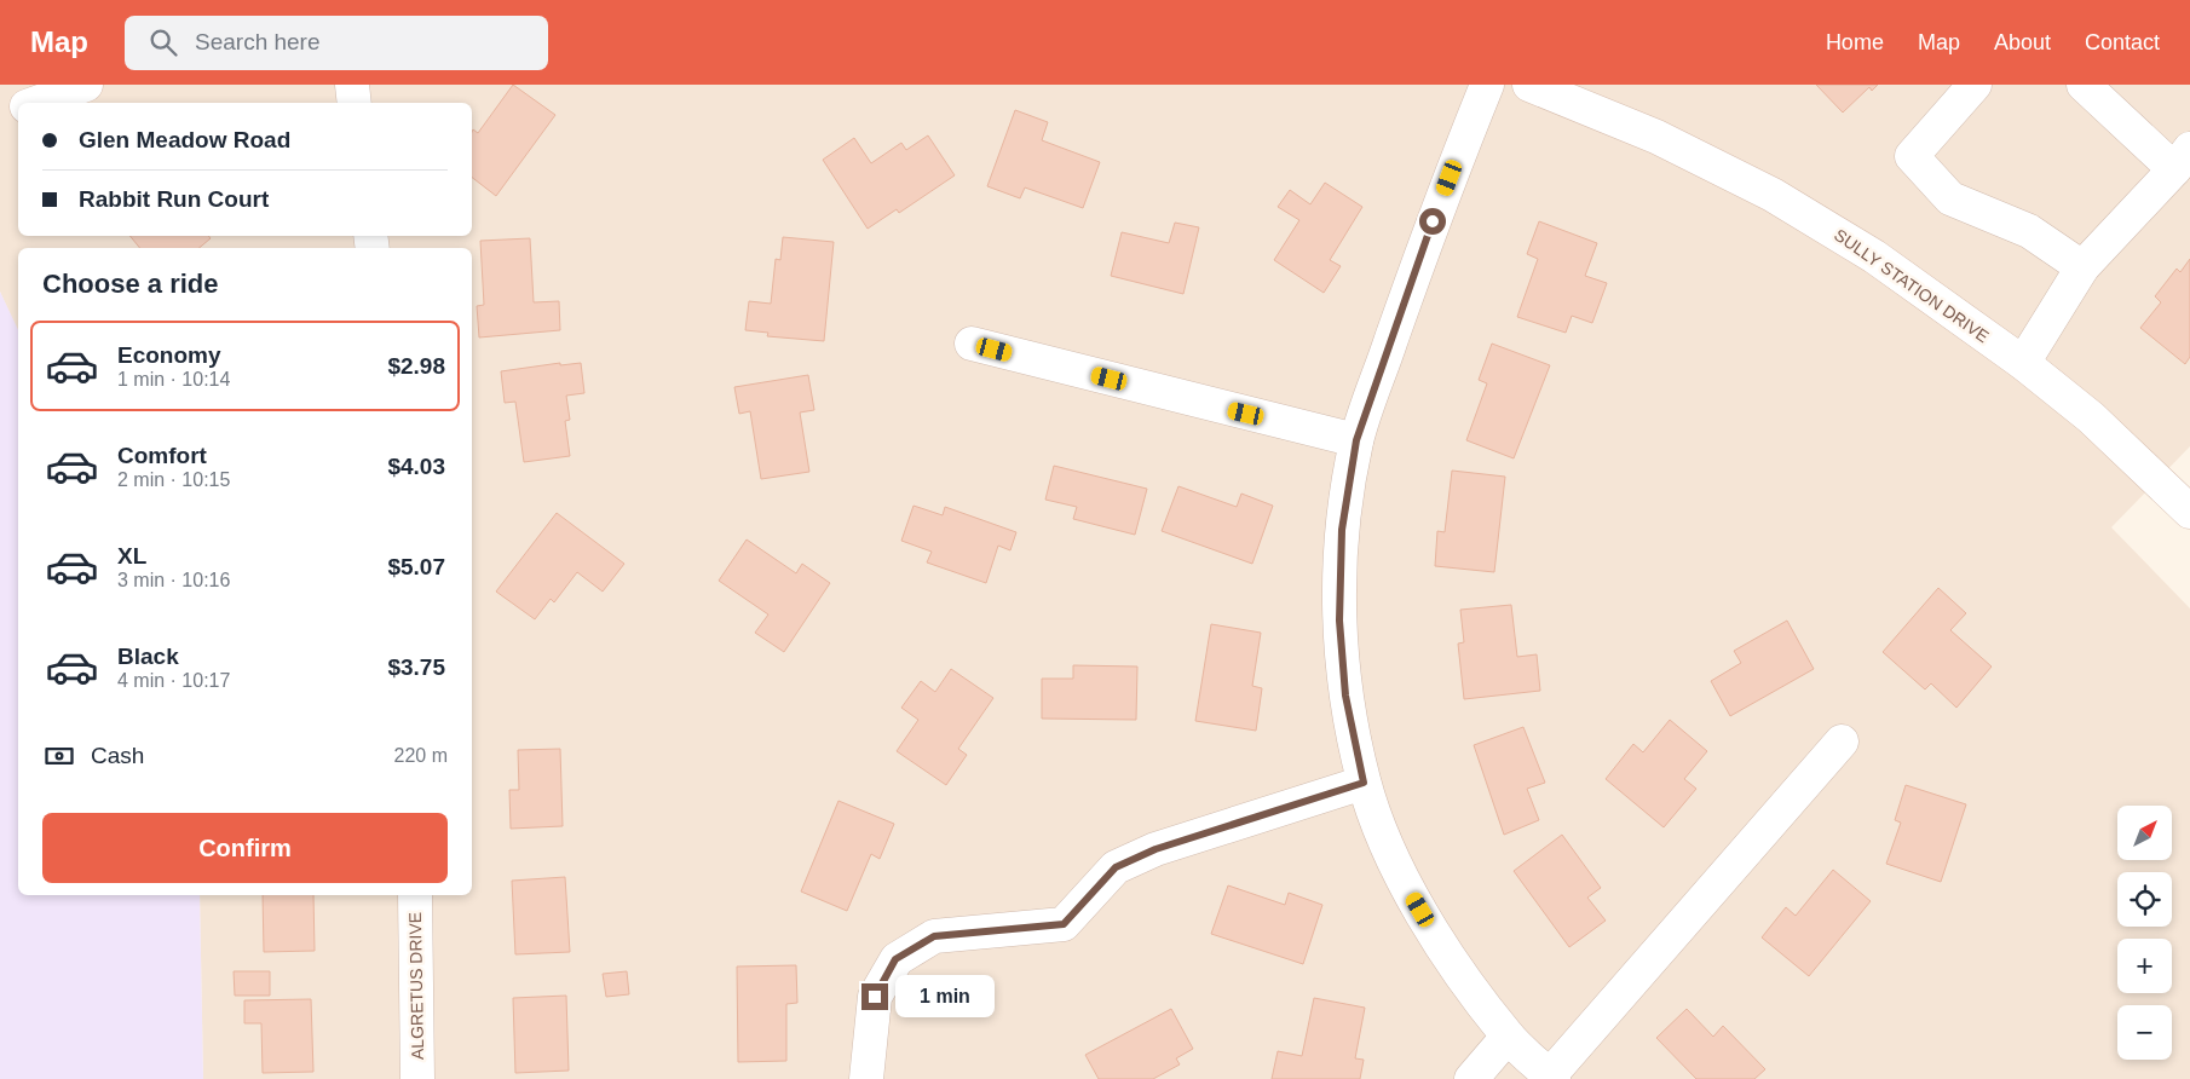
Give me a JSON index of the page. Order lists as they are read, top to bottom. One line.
{"streets":{"street":["SULLY STATION DRIVE","ALGRETUS DRIVE"]},"north":"top right","page":{"header":"Map","search":"Search here","nav":["Home","Map","About","Contact"],"banner":["Glen Meadow Road","Rabbit Run Court"],"heading":"Choose a ride","list":[{"name":"Economy","note":"1 min · 10:14","value":"$2.98"},{"name":"Comfort","note":"2 min · 10:15","value":"$4.03"},{"name":"XL","note":"3 min · 10:16","value":"$5.07"},{"name":"Black","note":"4 min · 10:17","value":"$3.75"}],"pay":["Cash","220 m"],"buttons":"Confirm","map_buttons":["+","−"],"bubble":"1 min"}}
